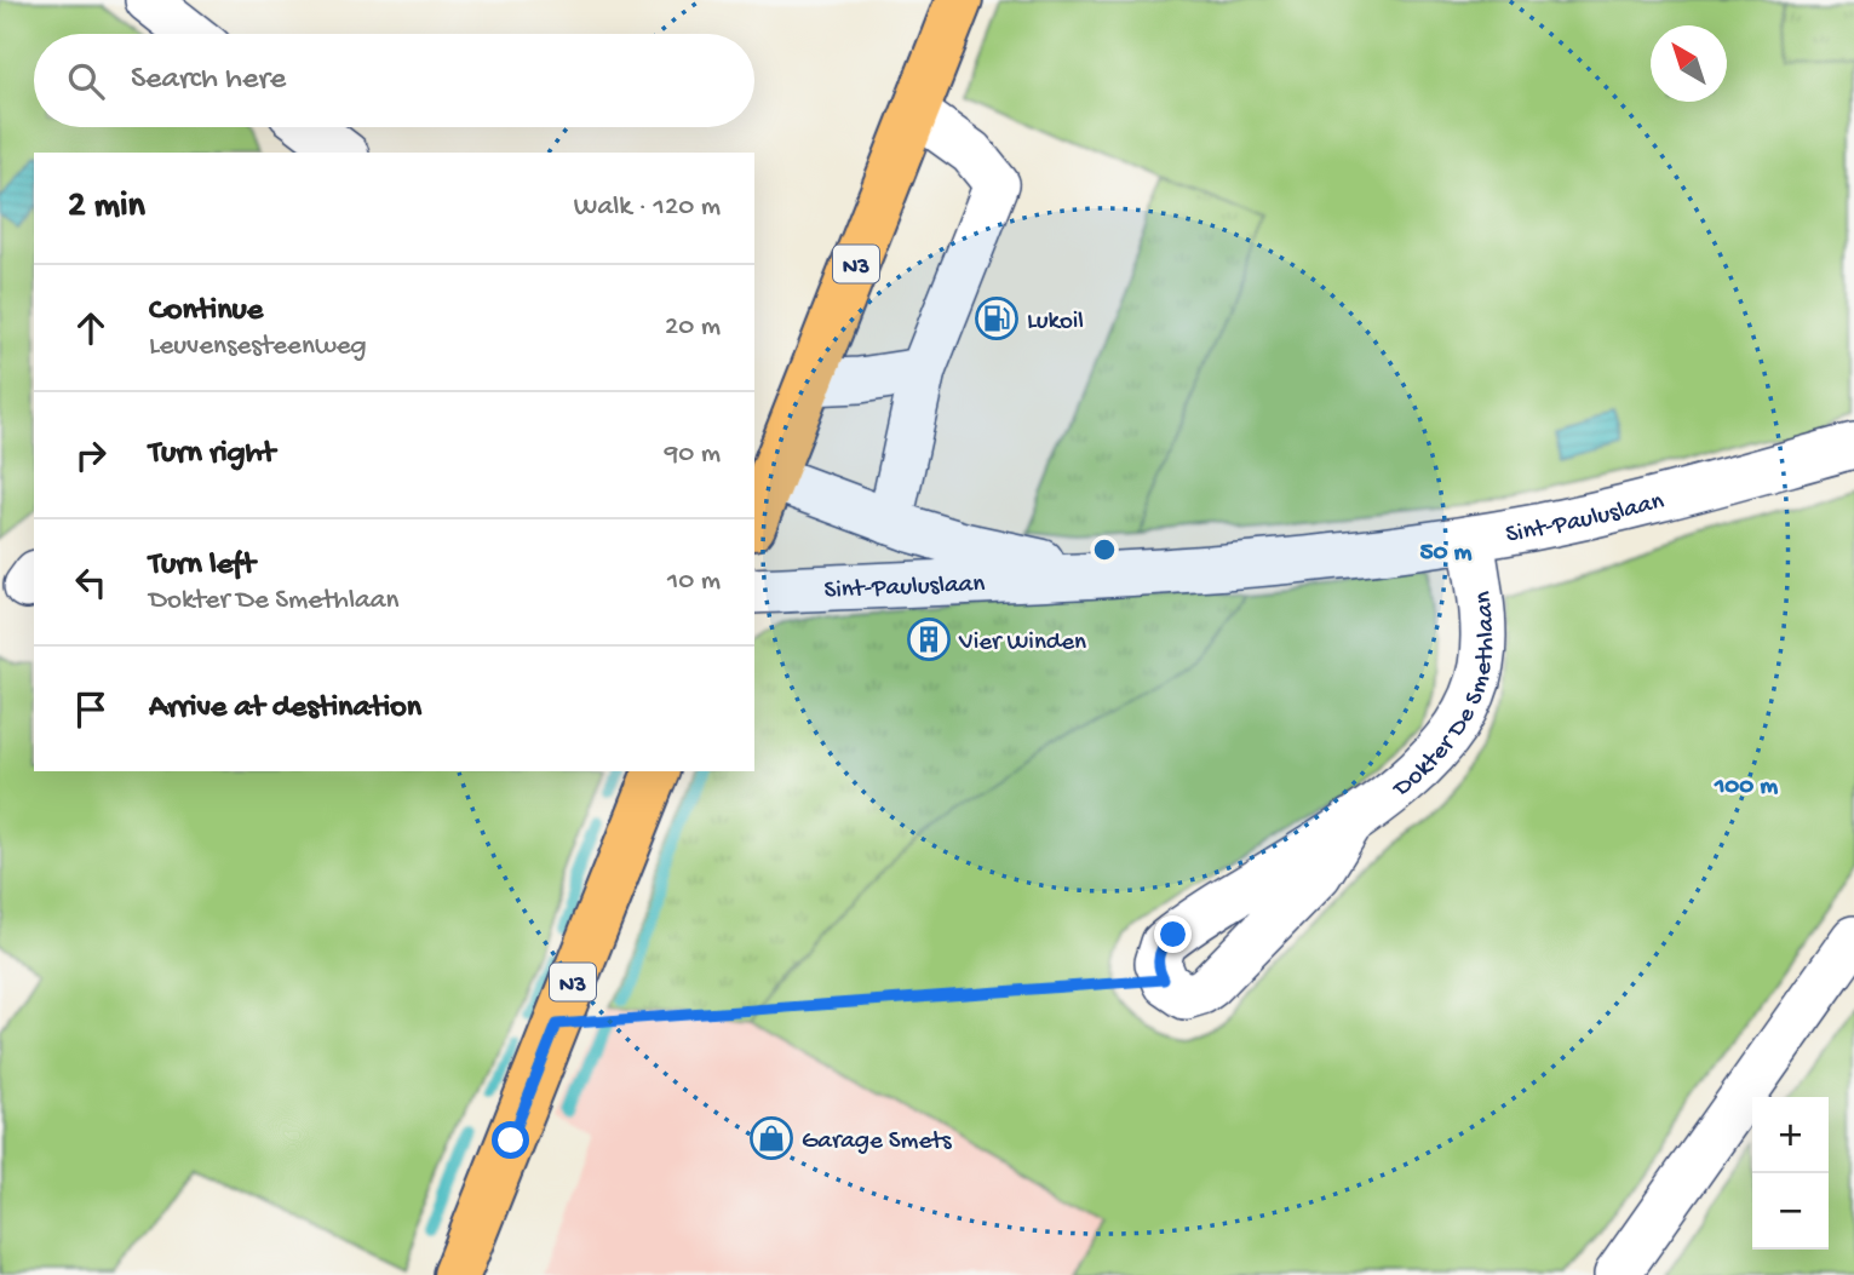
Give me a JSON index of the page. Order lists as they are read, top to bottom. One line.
{"streets":{"main road":["N3"],"street":["Sint-Pauluslaan","Dokter De Smethlaan"]},"crossings":[["N3","Sint-Pauluslaan"],["Sint-Pauluslaan","Dokter De Smethlaan"]],"places":{"fuel station":["Lukoil"],"building":["Vier Winden"],"shop":["Garage Smets"]},"north":"top left","page":{"search":"Search here","heading":["2 min","Walk · 120 m"],"list":[["Continue","Leuvensesteenweg","20 m"],["Turn right","90 m"],["Turn left","Dokter De Smethlaan","10 m"],"Arrive at destination"],"map_buttons":["+","−"]},"rings":["50 m","100 m"]}
